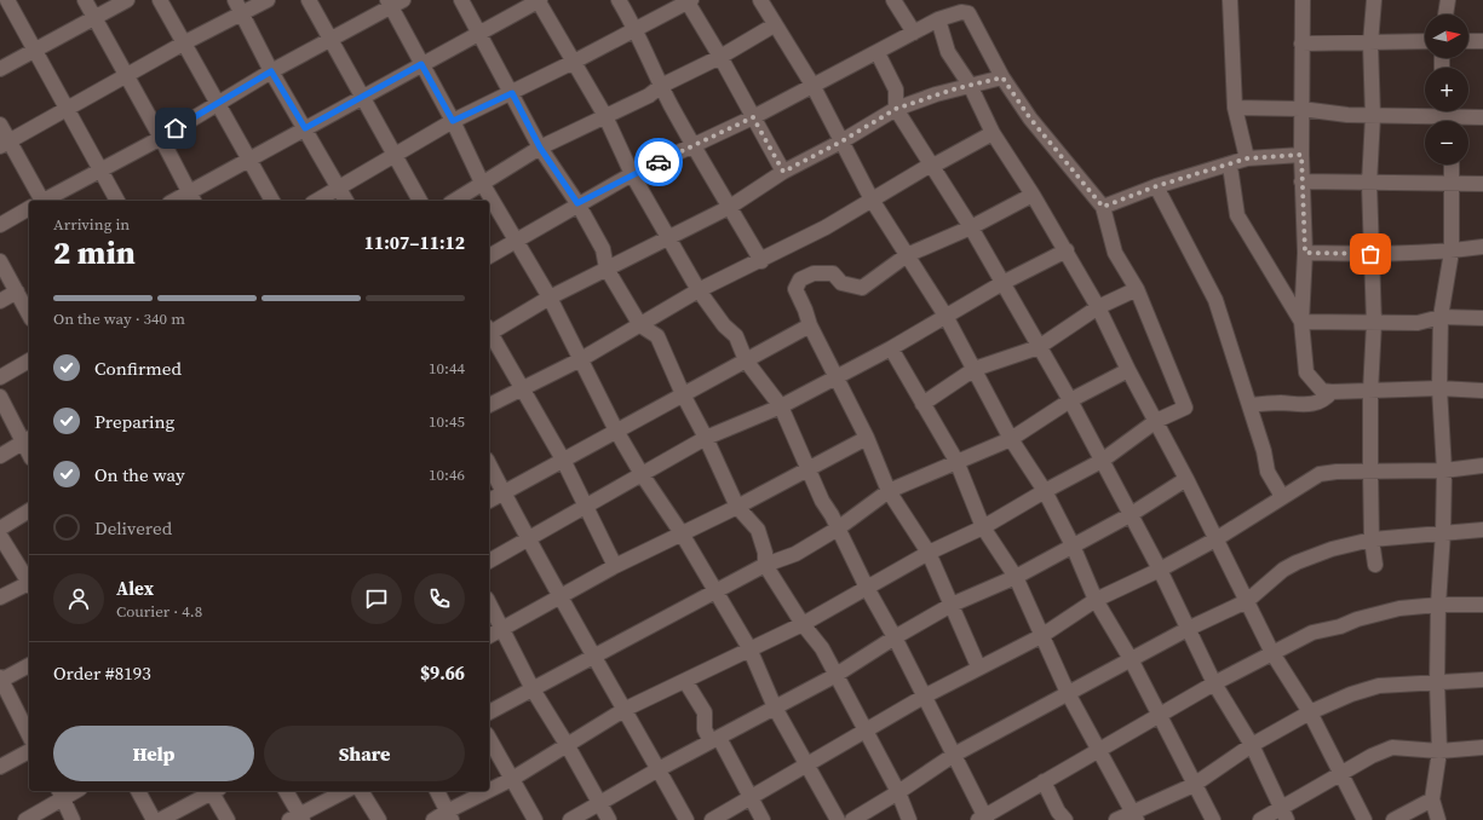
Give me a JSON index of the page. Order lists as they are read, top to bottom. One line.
{"north":"right","page":{"map_buttons":["+","−"],"heading":["2 min","Arriving in","11:07–11:12"],"panel":["Alex","Courier · 4.8","Order #8193","$9.66"],"bar":"On the way · 340 m","list":[["Confirmed","10:44"],["Preparing","10:45"],["On the way","10:46"],"Delivered"],"buttons":["Help","Share"]}}
